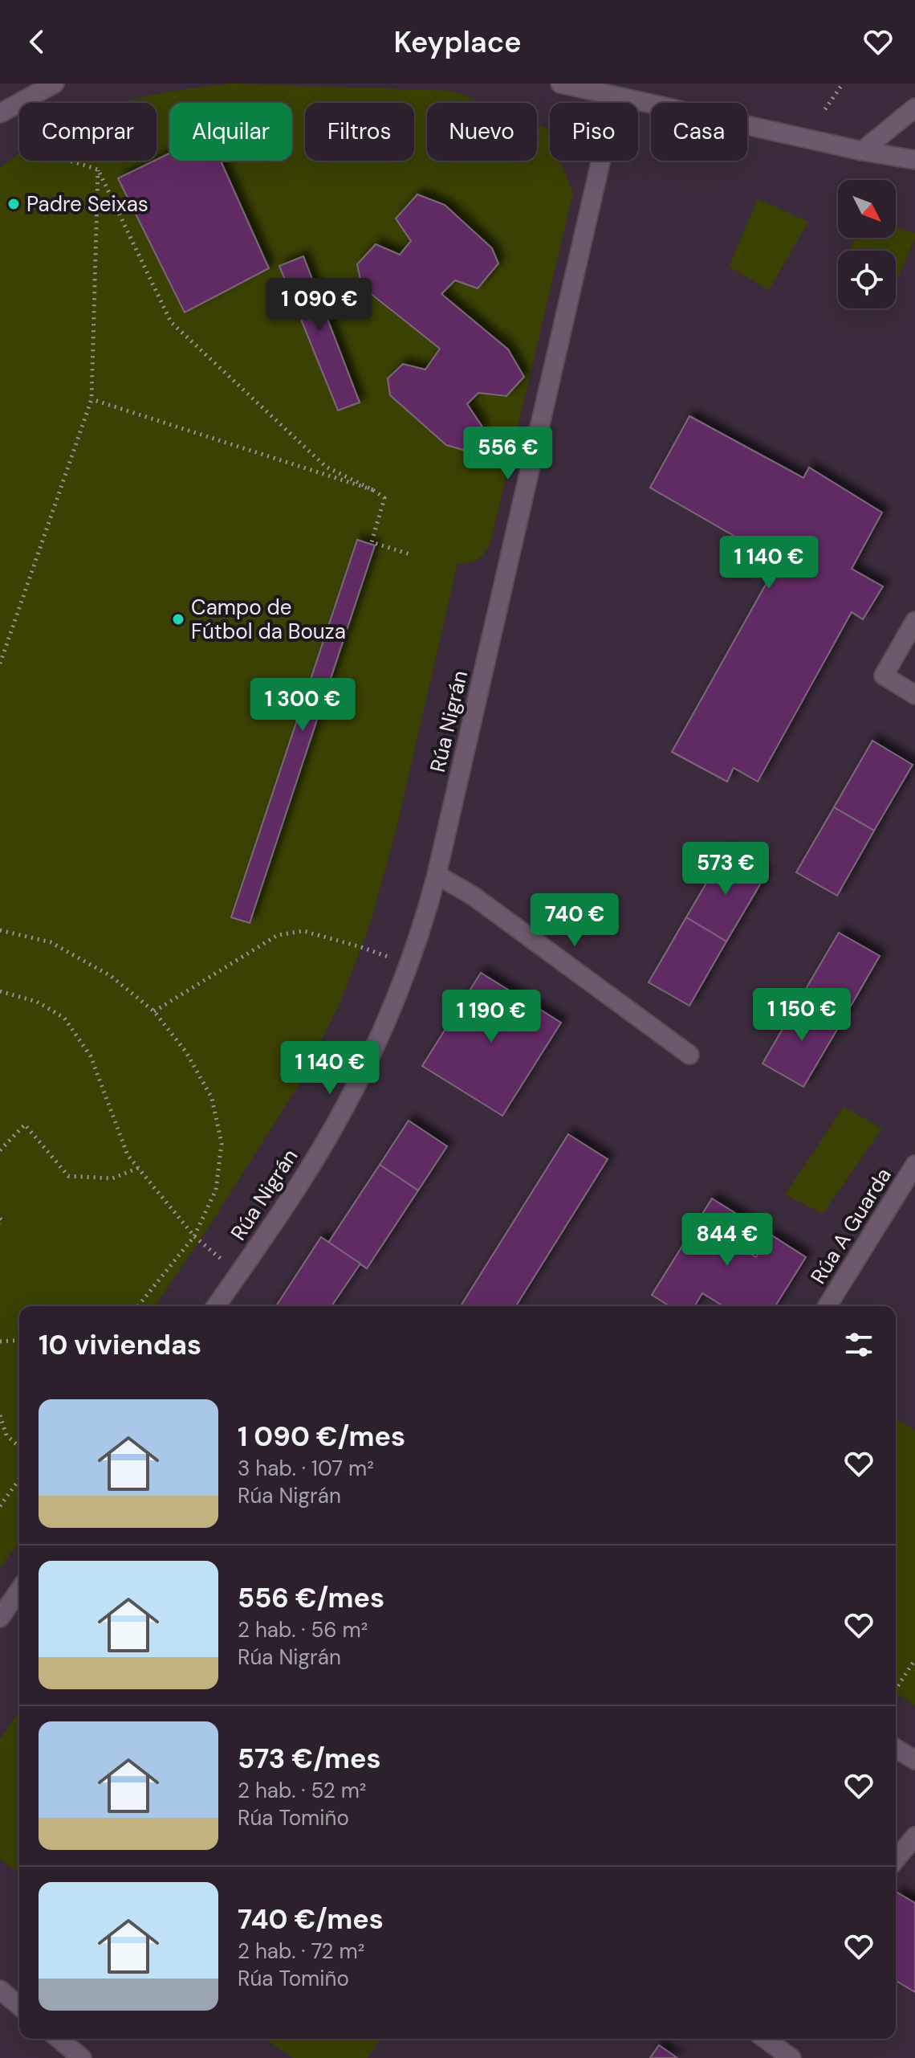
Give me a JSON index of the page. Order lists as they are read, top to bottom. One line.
{"streets":{"street":["Rúa Nigrán","Rúa A Guarda"]},"places":["Padre Seixas","Campo de Fútbol da Bouza"],"north":"bottom right","page":{"header":"Keyplace","chip":["Comprar","Alquilar","Filtros","Nuevo","Piso","Casa"],"price":["1 090 €","556 €","1 140 €","1 300 €","573 €","740 €","1 150 €","1 190 €","1 140 €","844 €"],"heading":"10 viviendas","list":[{"name":"1 090 €/mes","note":"3 hab. · 107 m² · Rúa Nigrán"},{"name":"556 €/mes","note":"2 hab. · 56 m² · Rúa Nigrán"},{"name":"573 €/mes","note":"2 hab. · 52 m² · Rúa Tomiño"},{"name":"740 €/mes","note":"2 hab. · 72 m² · Rúa Tomiño"}]}}
